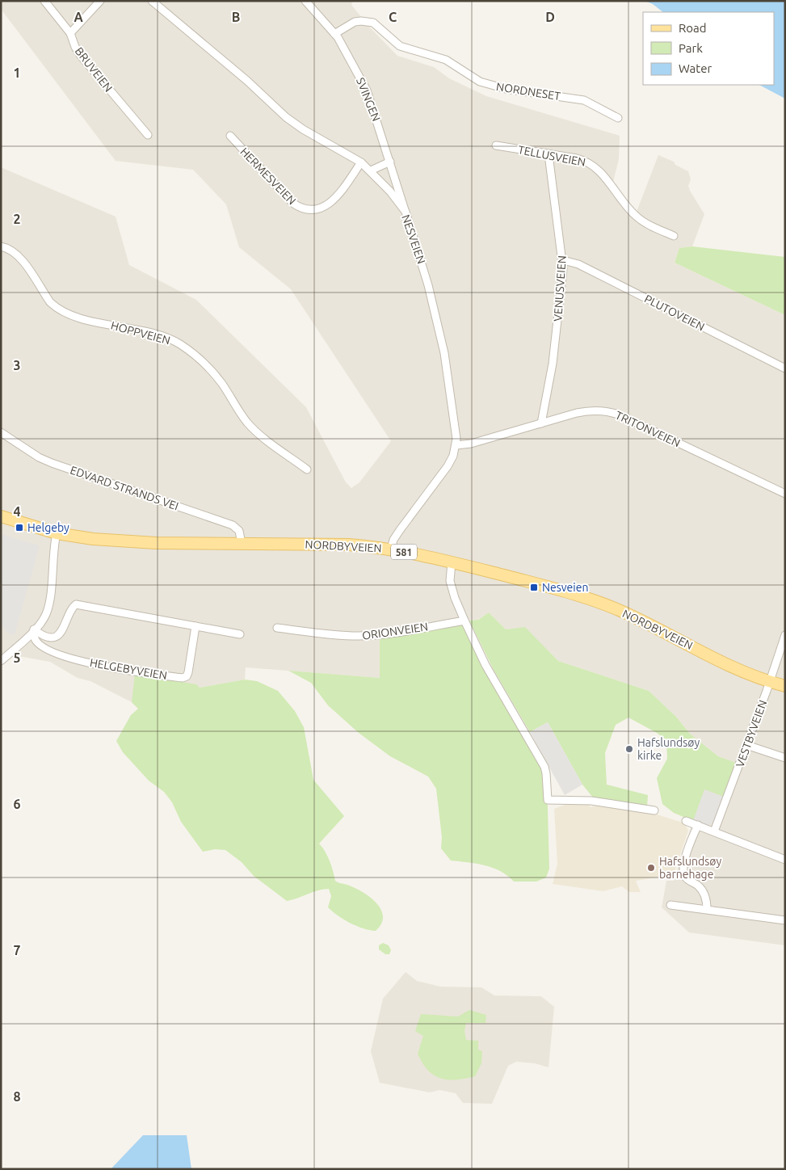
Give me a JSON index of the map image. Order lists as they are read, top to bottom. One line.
{"streets":{"main road":["NORDBYVEIEN","581"],"street":["BRUVEIEN","NORDNESET","SVINGEN","TELLUSVEIEN","HERMESVEIEN","NESVEIEN","VENUSVEIEN","PLUTOVEIEN","HOPPVEIEN","TRITONVEIEN","EDVARD STRANDS VEI","ORIONVEIEN","HELGEBYVEIEN","VESTBYVEIEN"]},"crossings":[["NORDNESET","SVINGEN"],["SVINGEN","NESVEIEN"],["TELLUSVEIEN","VENUSVEIEN"],["HERMESVEIEN","NESVEIEN"],["NESVEIEN","TRITONVEIEN"],["NESVEIEN","NORDBYVEIEN"],["VENUSVEIEN","PLUTOVEIEN"],["VENUSVEIEN","TRITONVEIEN"],["EDVARD STRANDS VEI","NORDBYVEIEN"],["NORDBYVEIEN","VESTBYVEIEN"]],"places":{"transit":["Helgeby","Nesveien"],"other":["Hafslundsøy kirke","Hafslundsøy barnehage"]},"legend":["Road","Park","Water"],"grid":{"columns":["A","B","C","D"],"rows":["1","2","3","4","5","6","7","8"]}}
